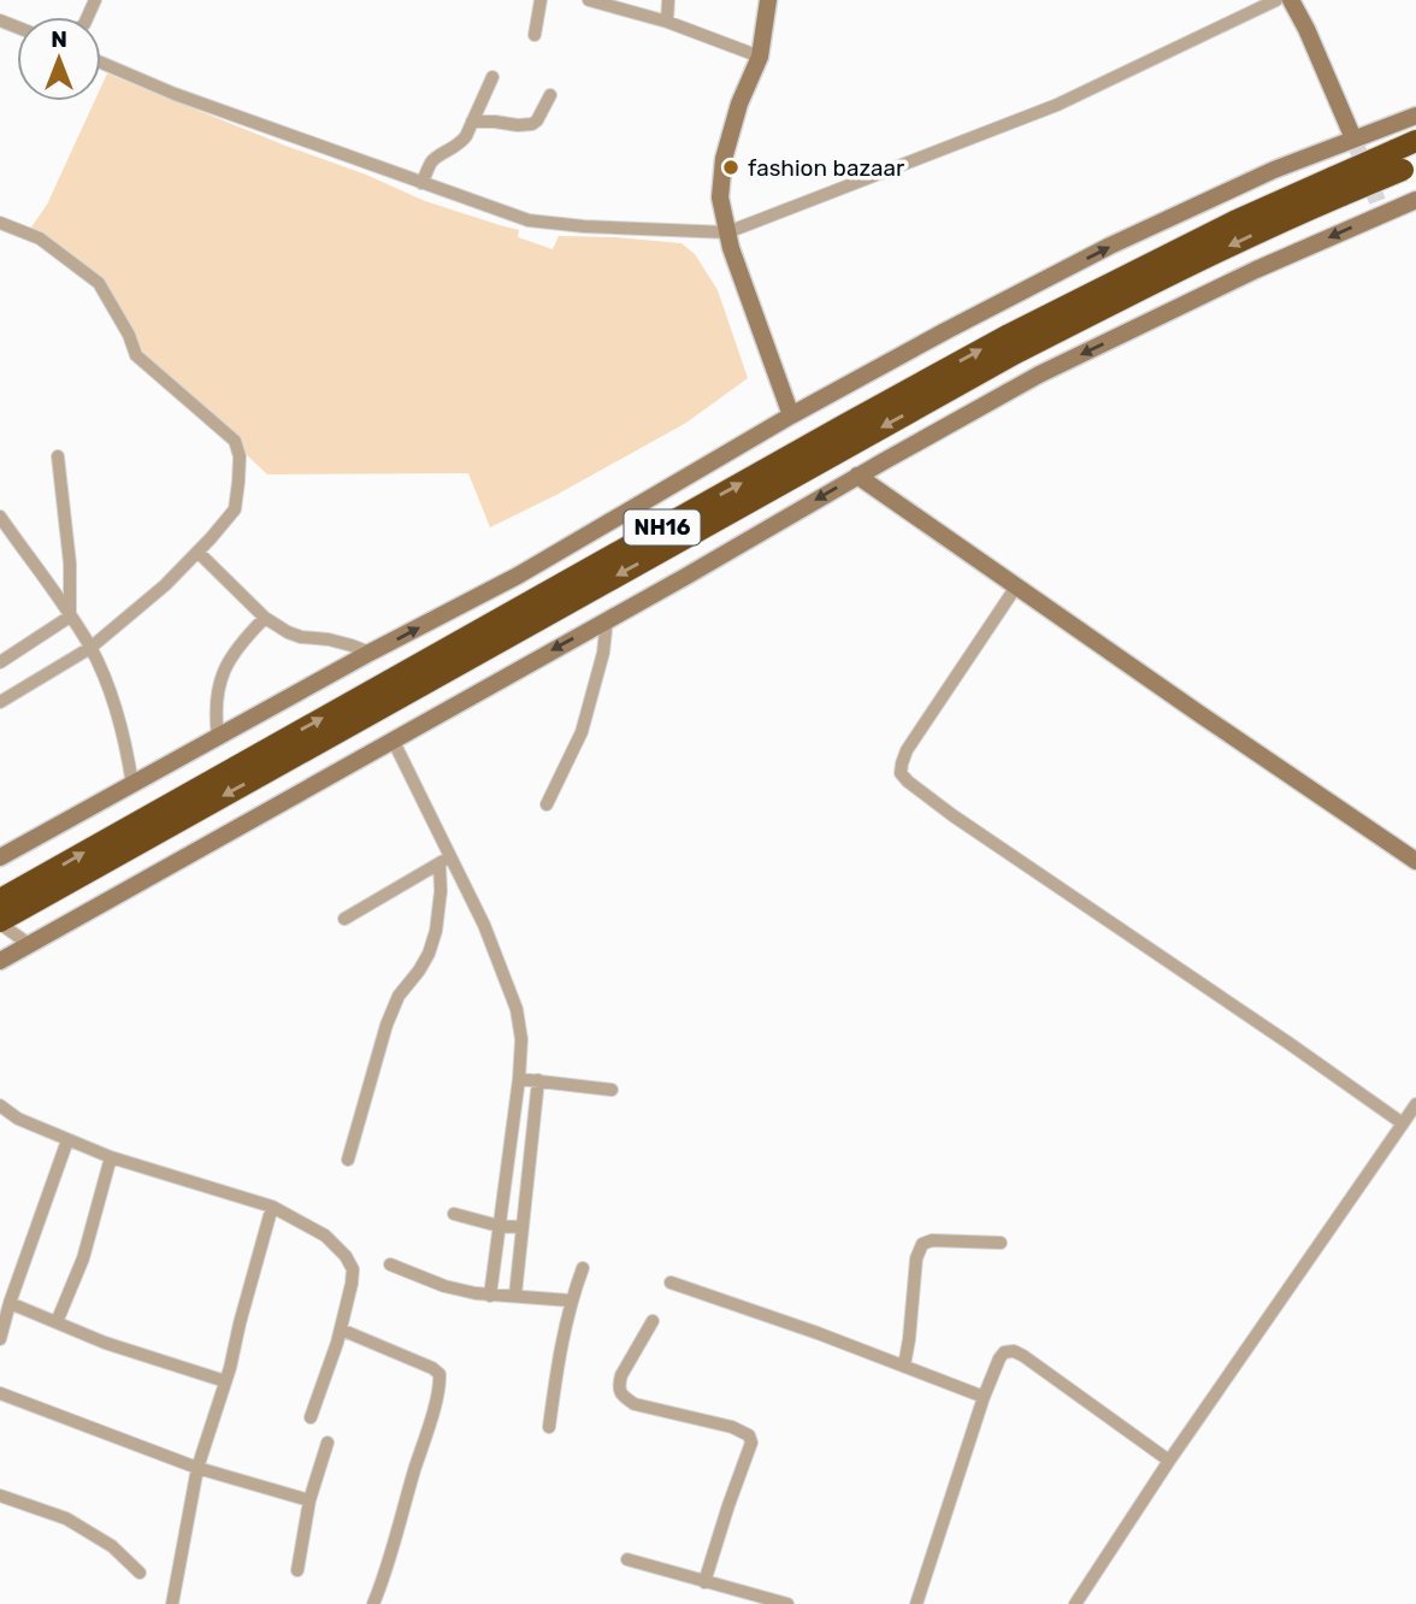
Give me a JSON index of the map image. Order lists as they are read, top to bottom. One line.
{"streets":{"highway":["NH16"]},"places":["fashion bazaar"],"north":"top"}
